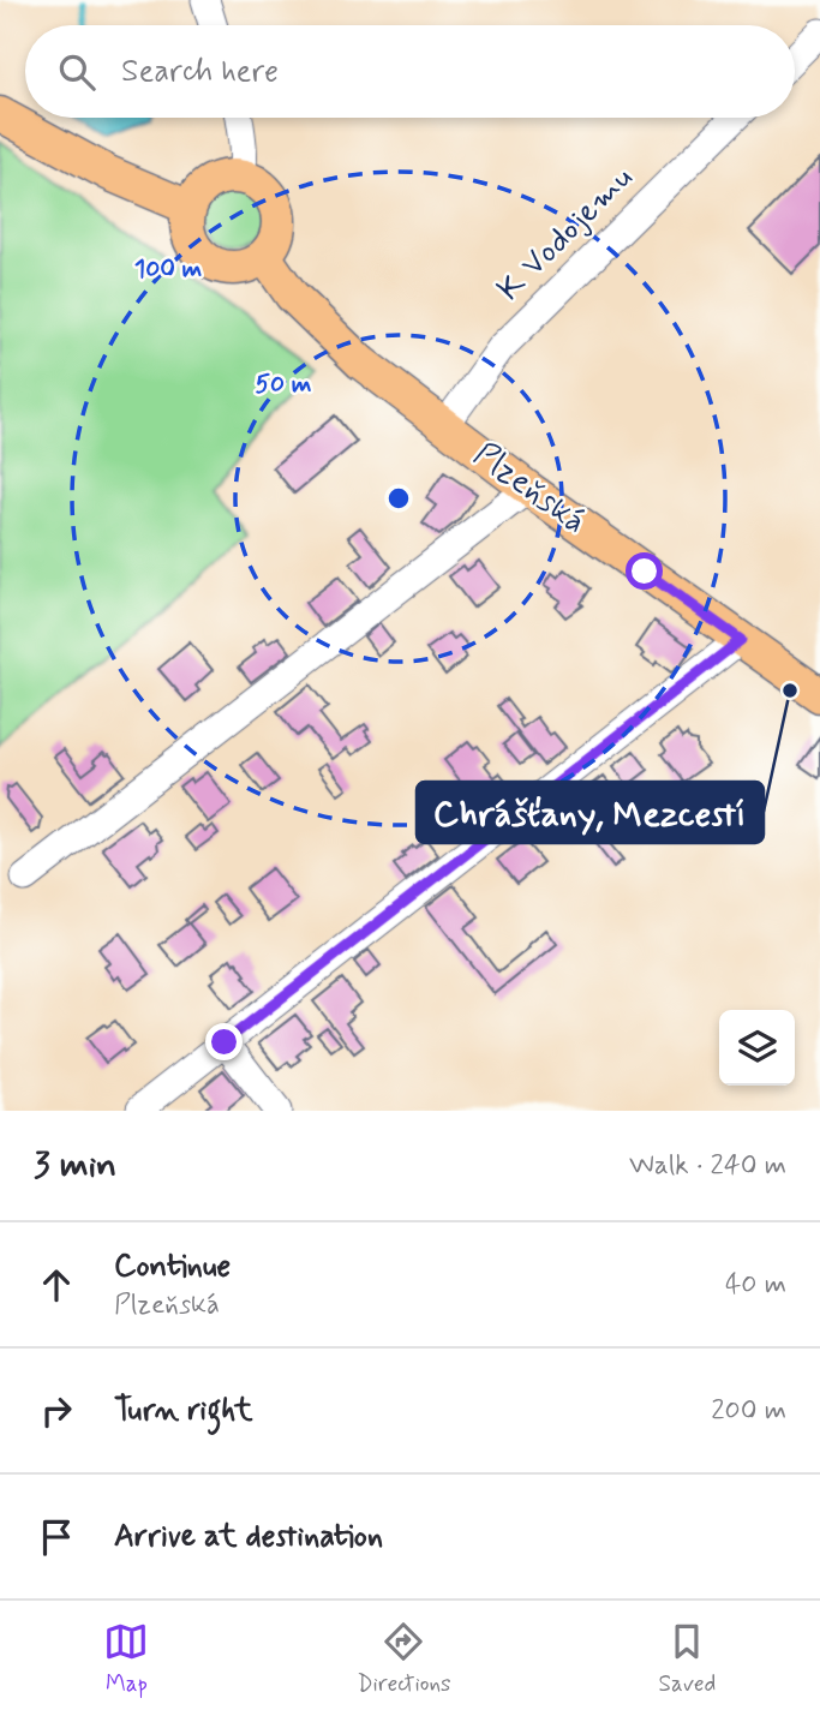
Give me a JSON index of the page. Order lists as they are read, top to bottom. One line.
{"streets":{"main road":["Plzeňská"],"street":["K Vodojemu"]},"crossings":[["K Vodojemu","Plzeňská"]],"places":["Chrášťany, Mezcestí"],"page":{"search":"Search here","heading":["3 min","Walk · 240 m"],"list":[["Continue","Plzeňská","40 m"],["Turn right","200 m"],"Arrive at destination"],"nav":["Map","Directions","Saved"]},"rings":["100 m","50 m"]}
